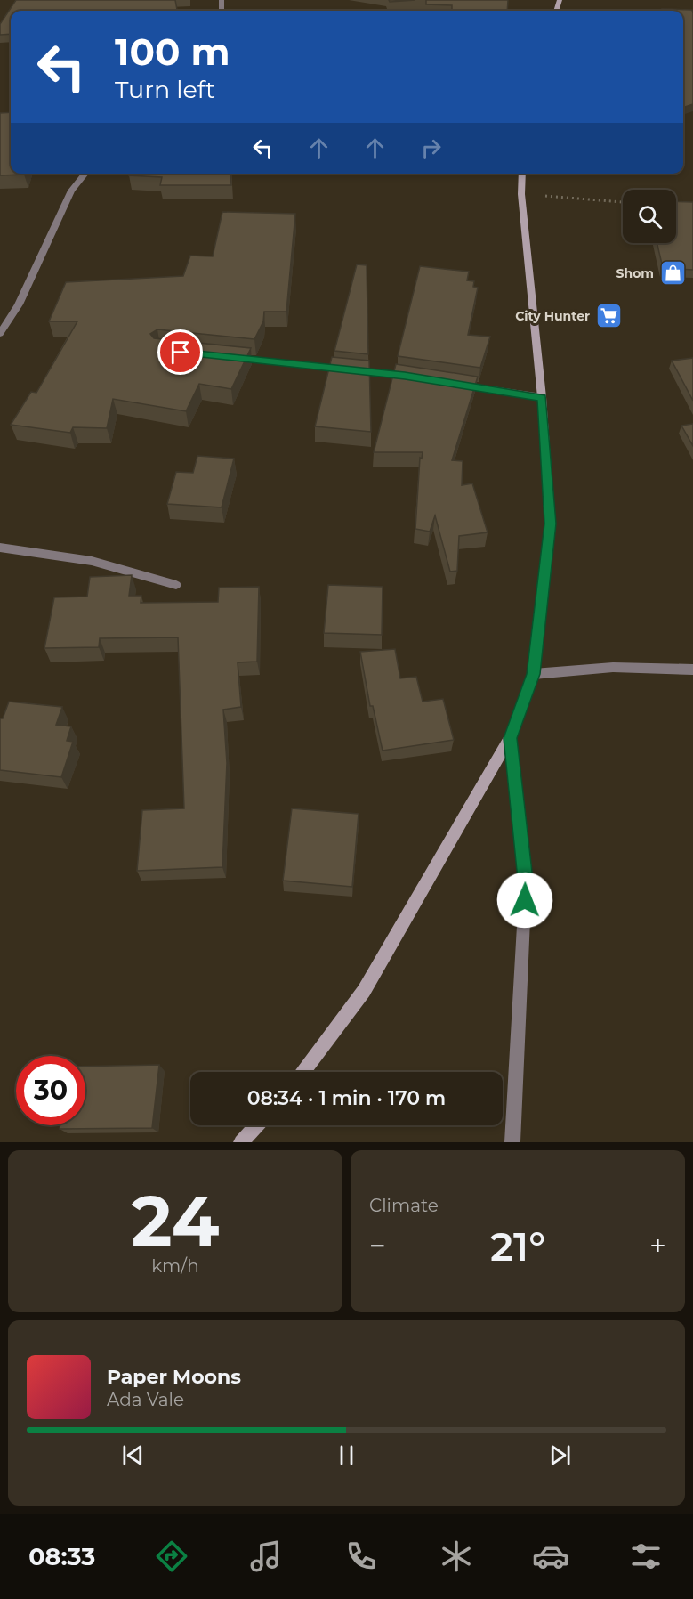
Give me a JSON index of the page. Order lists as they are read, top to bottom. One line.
{"places":{"shop":["Shom"],"supermarket":["City Hunter"]},"page":{"turn":["100 m","Turn left"],"limit":"30","trip":"08:34 · 1 min · 170 m","tile":[["24","km/h"],"Climate"],"heat":["−","21°","+"],"song":["Paper Moons","Ada Vale"],"tabs":"08:33"}}
